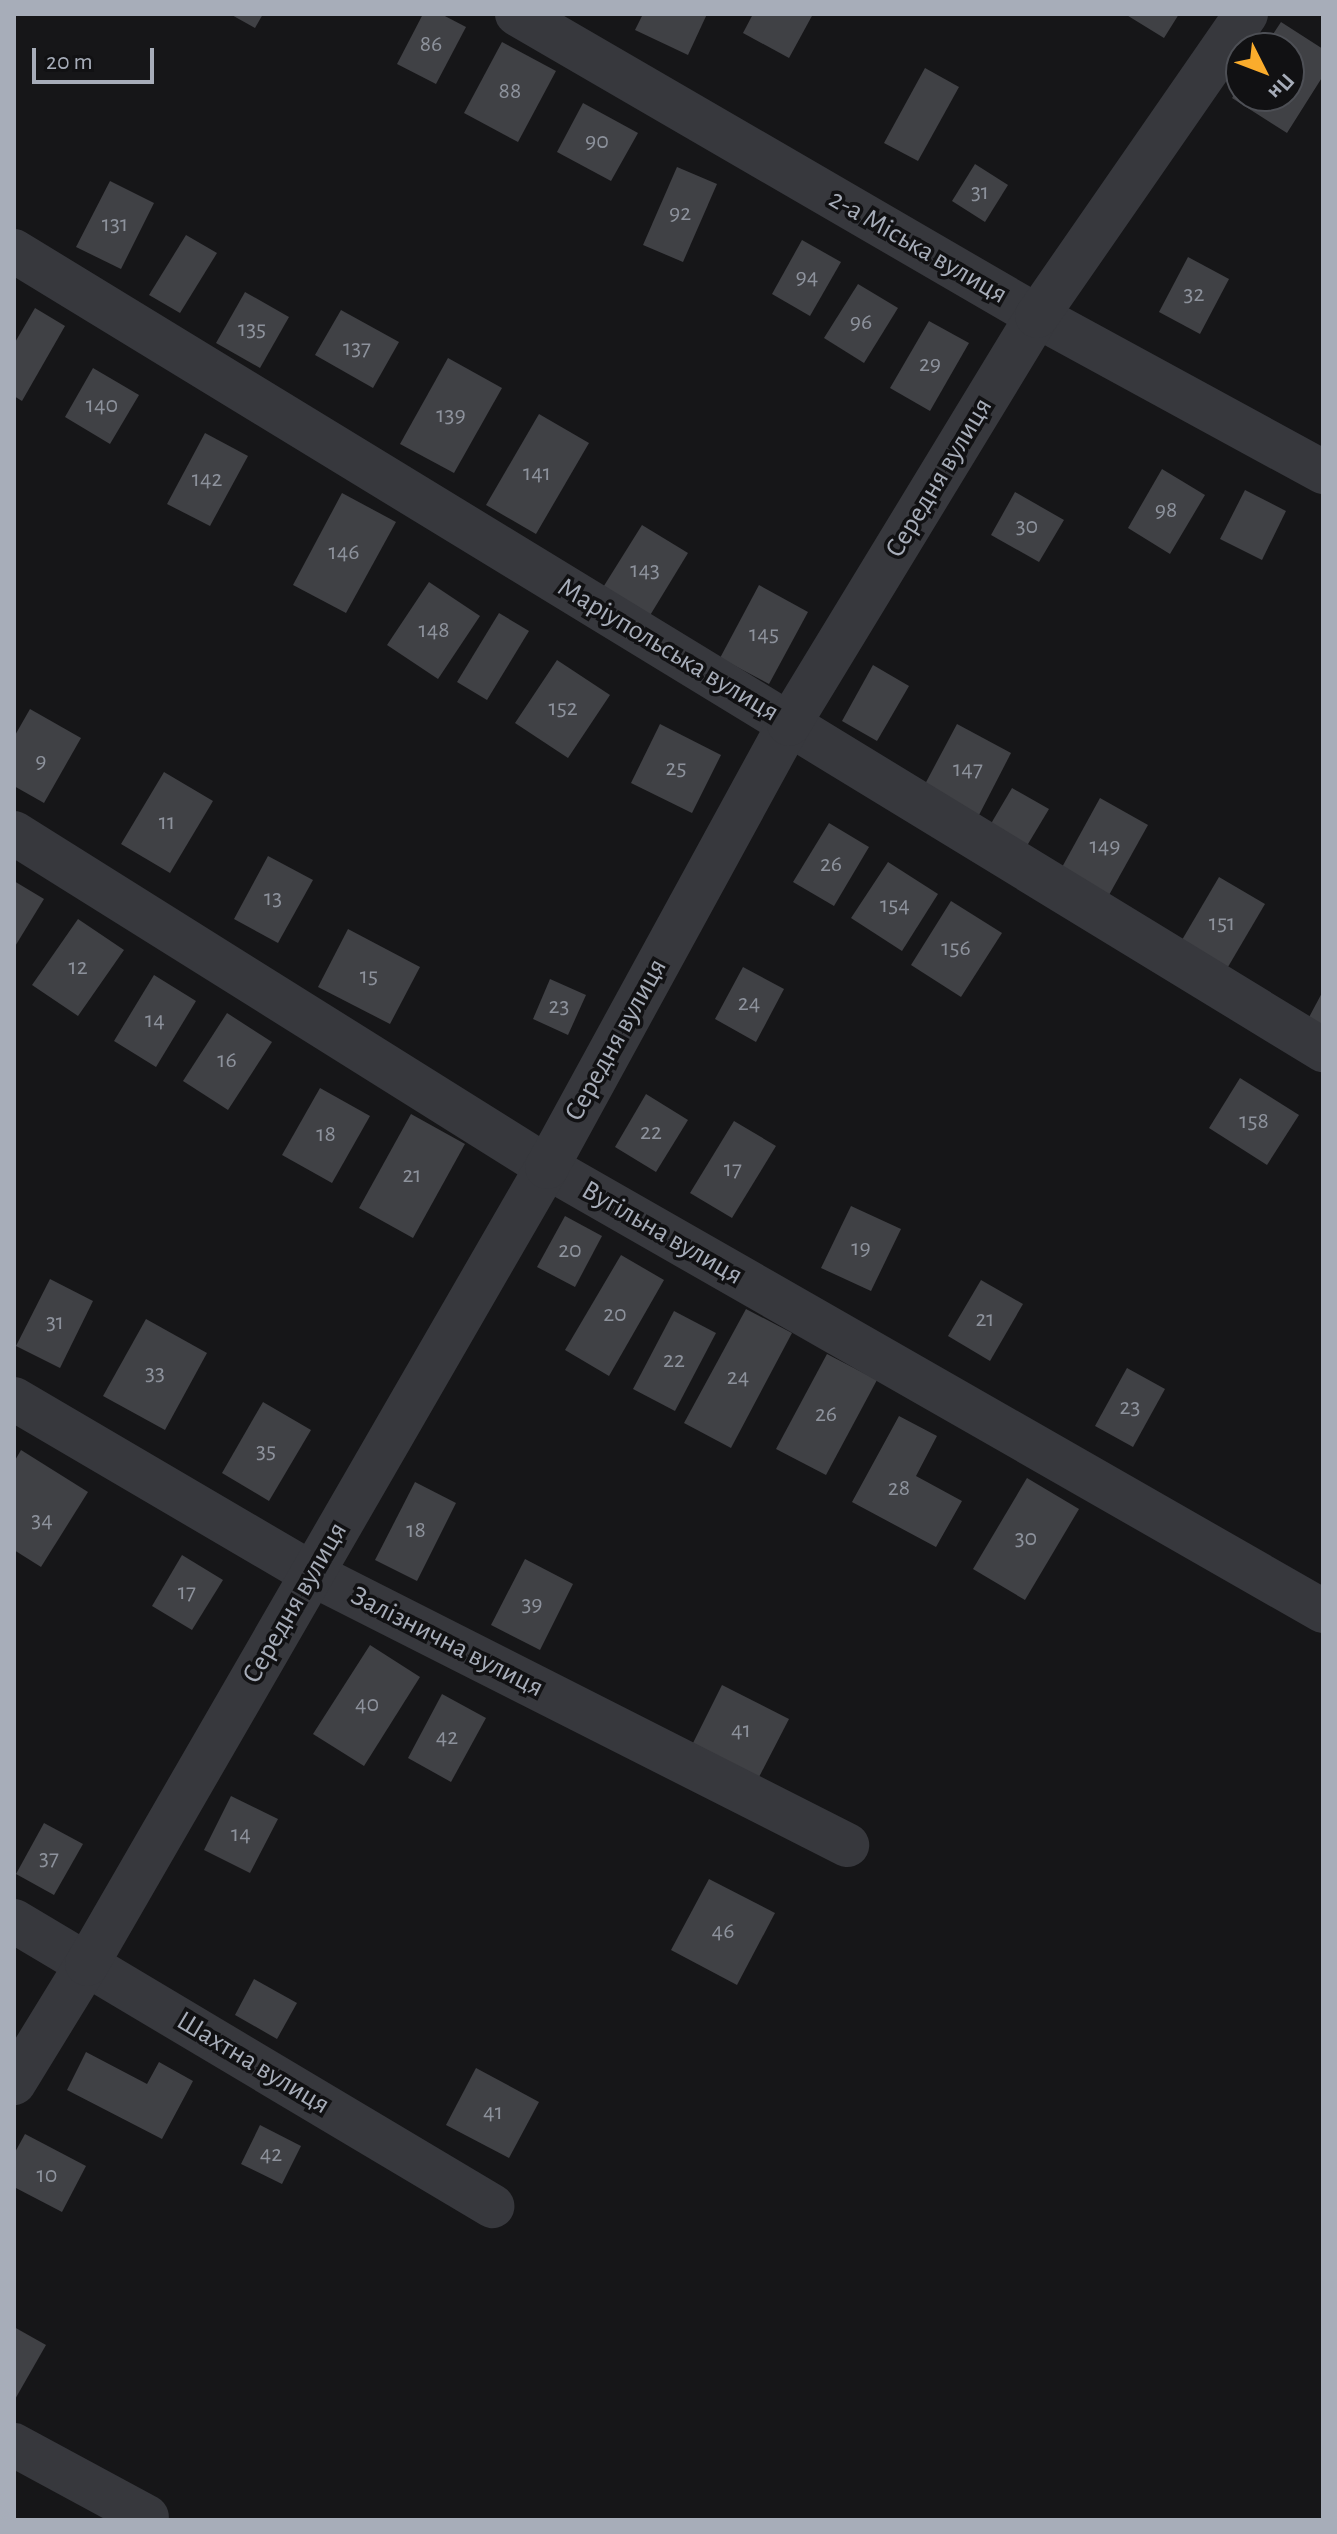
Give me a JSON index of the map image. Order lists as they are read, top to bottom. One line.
{"streets":{"street":["2-а Міська вулиця","Середня вулиця","Маріупольська вулиця","Вугільна вулиця","Залізнична вулиця","Шахтна вулиця"]},"crossings":[["2-а Міська вулиця","Середня вулиця"],["Середня вулиця","Маріупольська вулиця"],["Середня вулиця","Вугільна вулиця"],["Середня вулиця","Залізнична вулиця"],["Середня вулиця","Шахтна вулиця"]],"house_numbers":["86","88","90","31","92","131","94","32","96","135","137","29","140","139","141","142","98","30","146","143","148","145","152","9","25","147","11","149","26","13","154","151","156","12","15","24","23","14","16","158","22","18","17","21","19","20","20","21","31","22","33","24","23","26","35","28","34","18","30","17","39","40","41","42","14","37","46","41","42","10"],"scale_bar":"20 m","north":"bottom right"}
